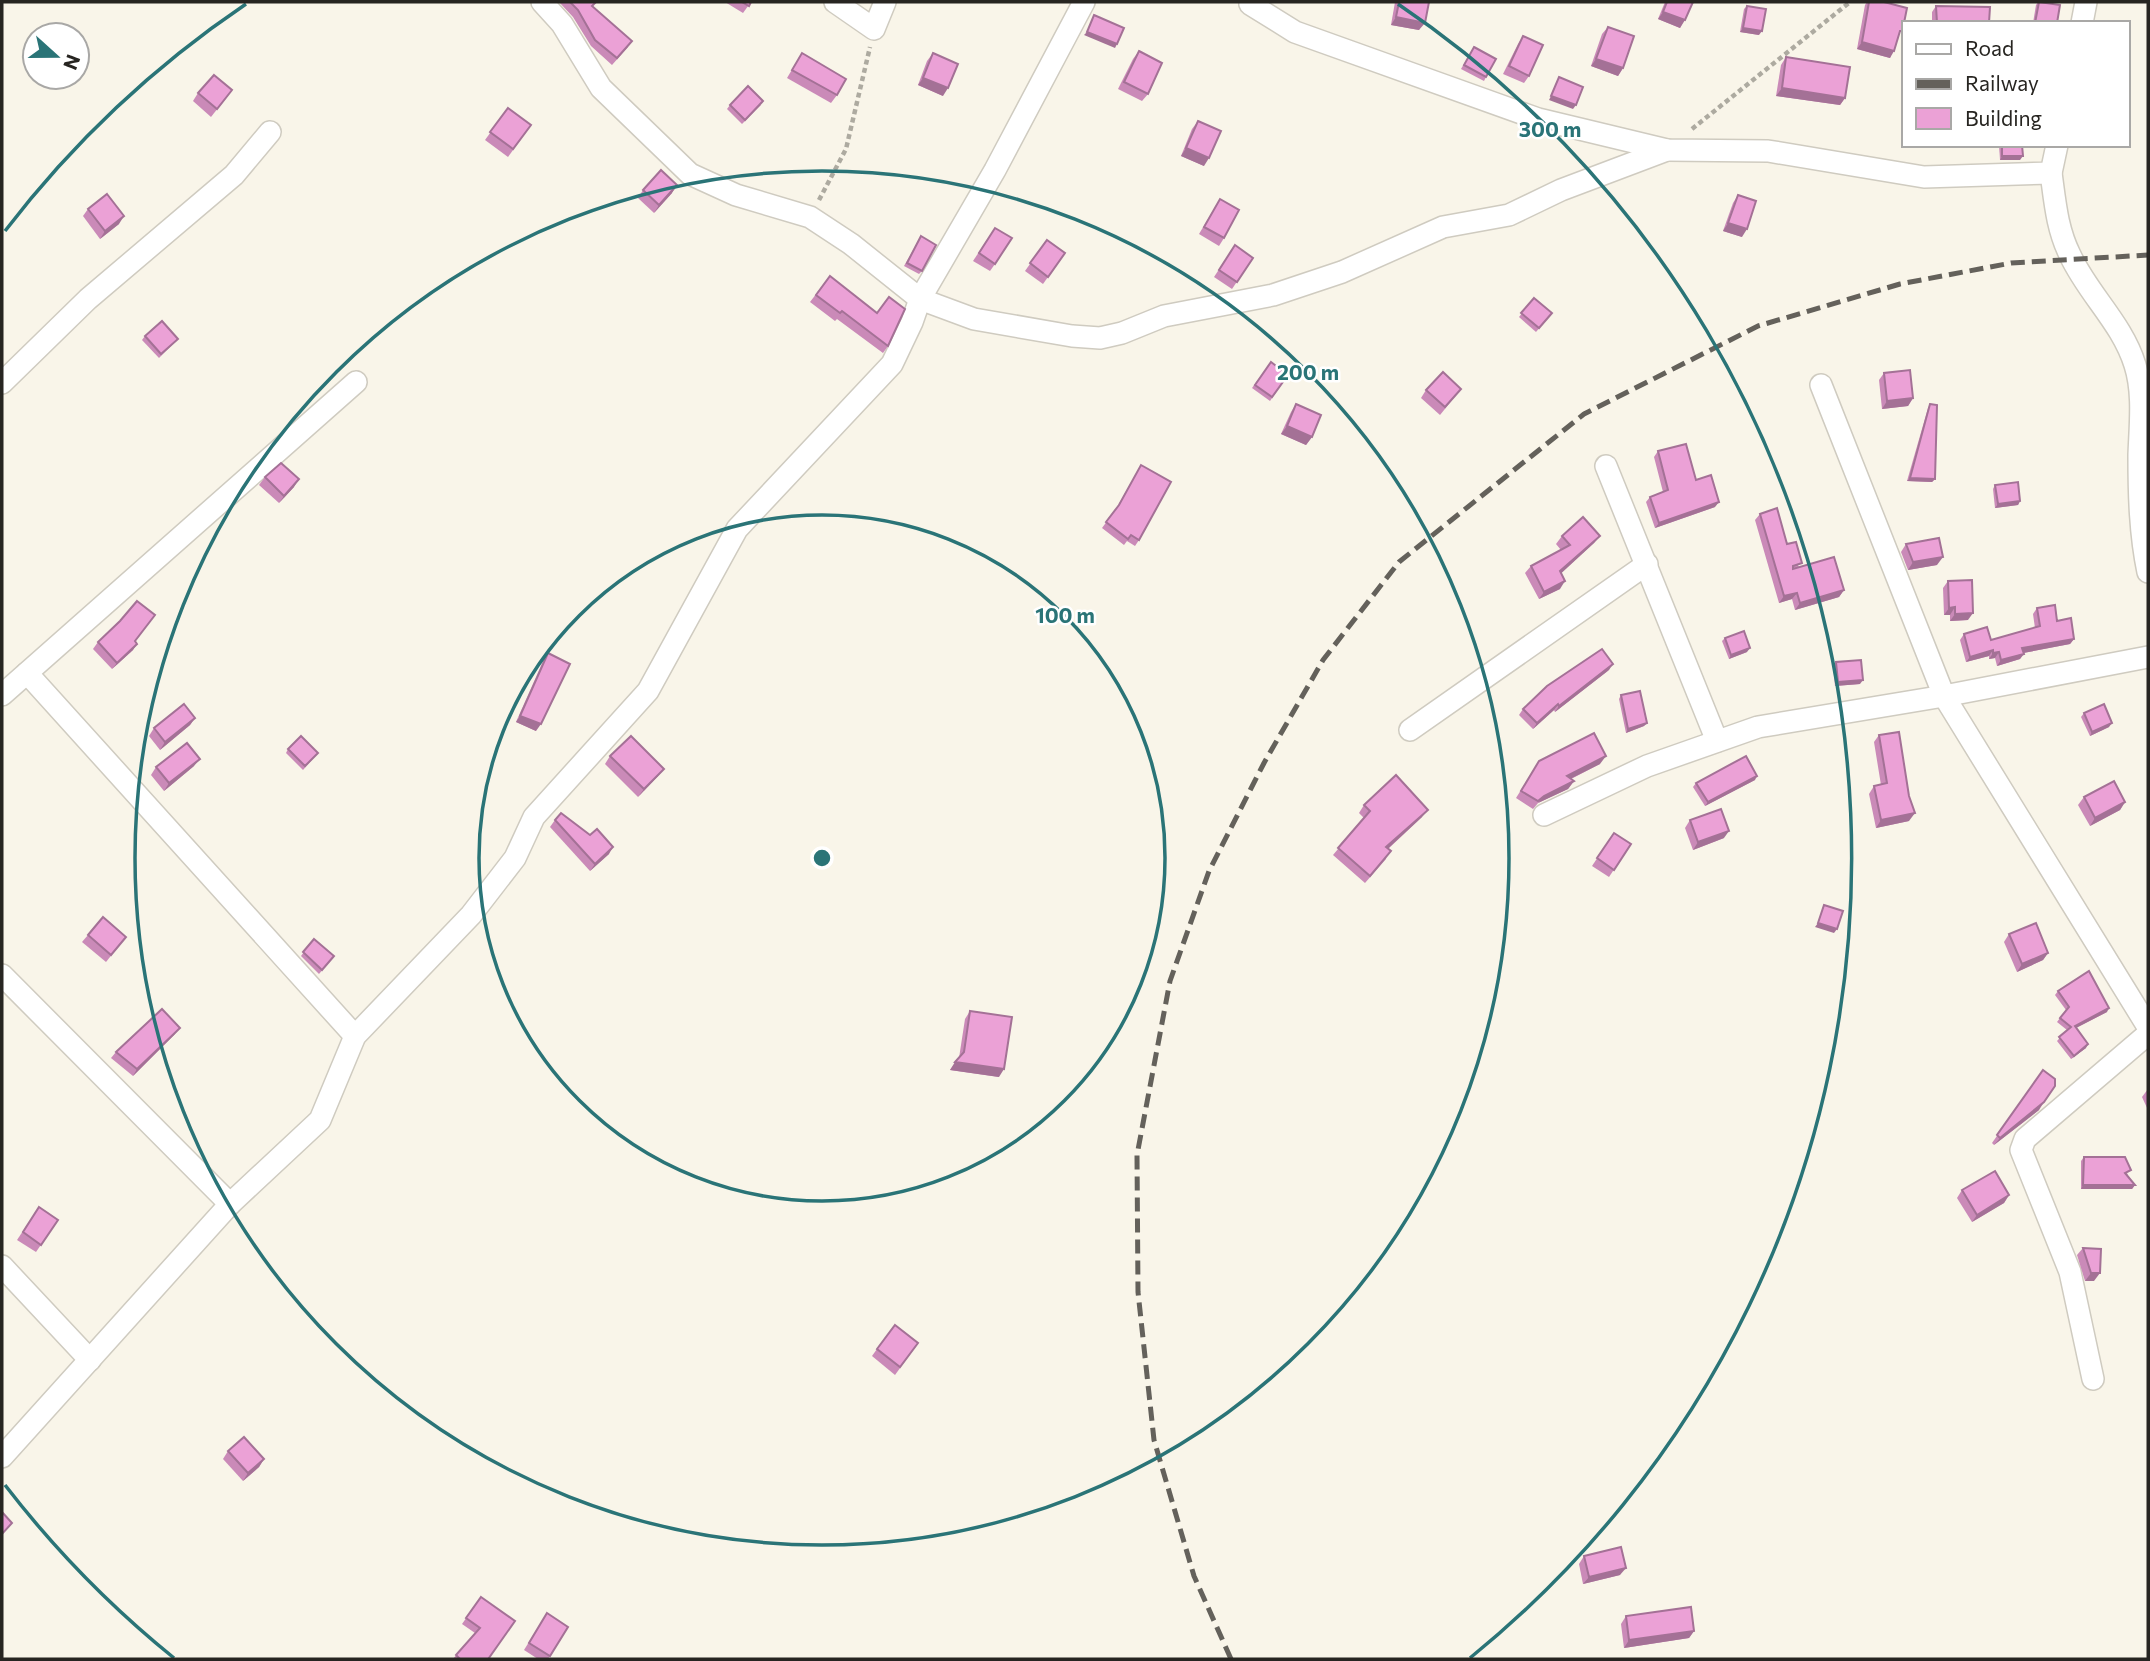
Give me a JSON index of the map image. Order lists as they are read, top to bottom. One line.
{"legend":["Road","Railway","Building"],"north":"right","rings":["300 m","200 m","100 m"]}
